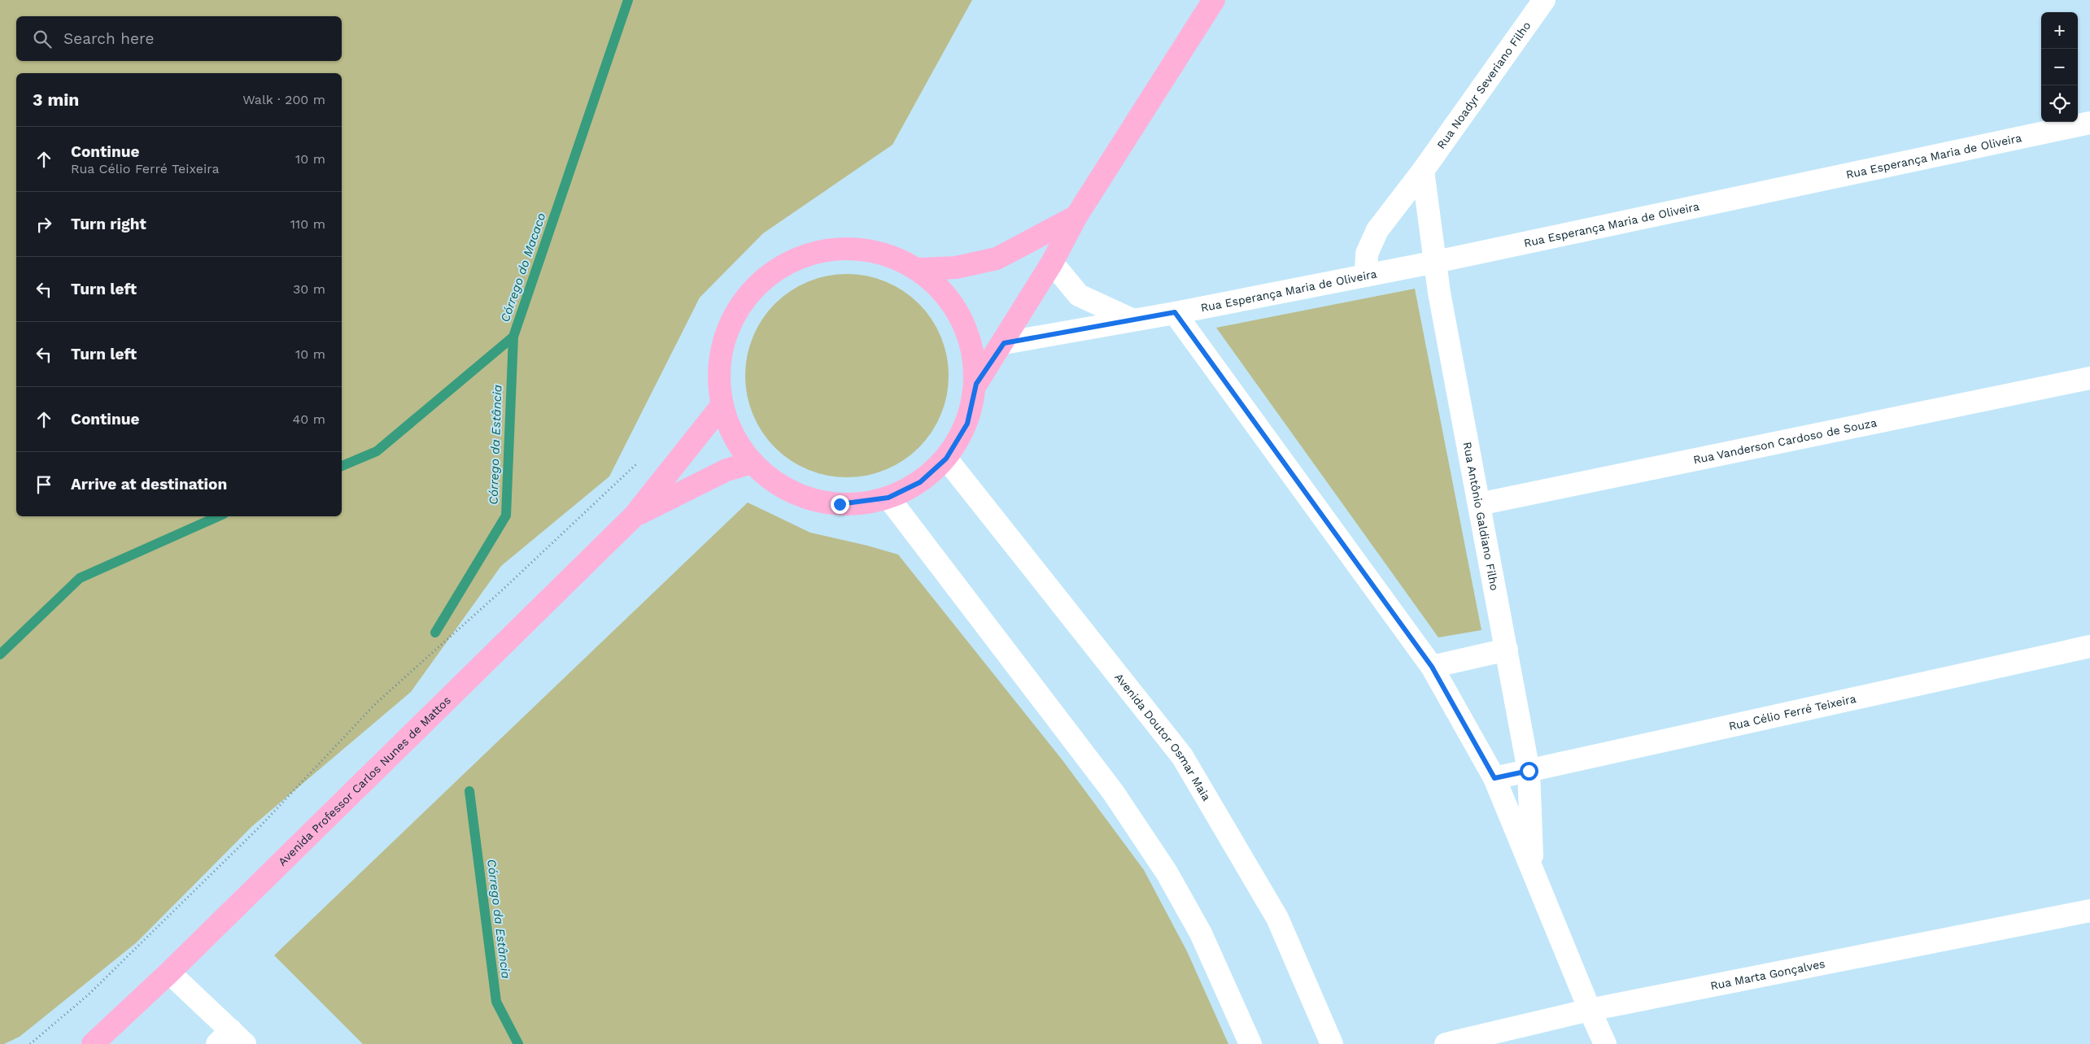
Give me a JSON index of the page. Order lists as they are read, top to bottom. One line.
{"streets":{"main road":["Avenida Professor Carlos Nunes de Mattos"],"street":["Rua Noadyr Severiano Filho","Rua Esperança Maria de Oliveira","Rua Vanderson Cardoso de Souza","Rua Antônio Galdiano Filho","Rua Célio Ferré Teixeira","Avenida Doutor Osmar Maia","Rua Marta Gonçalves"]},"crossings":[["Rua Noadyr Severiano Filho","Rua Esperança Maria de Oliveira"],["Rua Esperança Maria de Oliveira","Rua Antônio Galdiano Filho"],["Rua Vanderson Cardoso de Souza","Rua Antônio Galdiano Filho"],["Rua Antônio Galdiano Filho","Rua Célio Ferré Teixeira"]],"water":["Córrego do Macaco","Córrego da Estância"],"page":{"map_buttons":["+","−"],"search":"Search here","heading":["3 min","Walk · 200 m"],"list":[["Continue","Rua Célio Ferré Teixeira","10 m"],["Turn right","110 m"],["Turn left","30 m"],["Turn left","10 m"],["Continue","40 m"],"Arrive at destination"]}}
